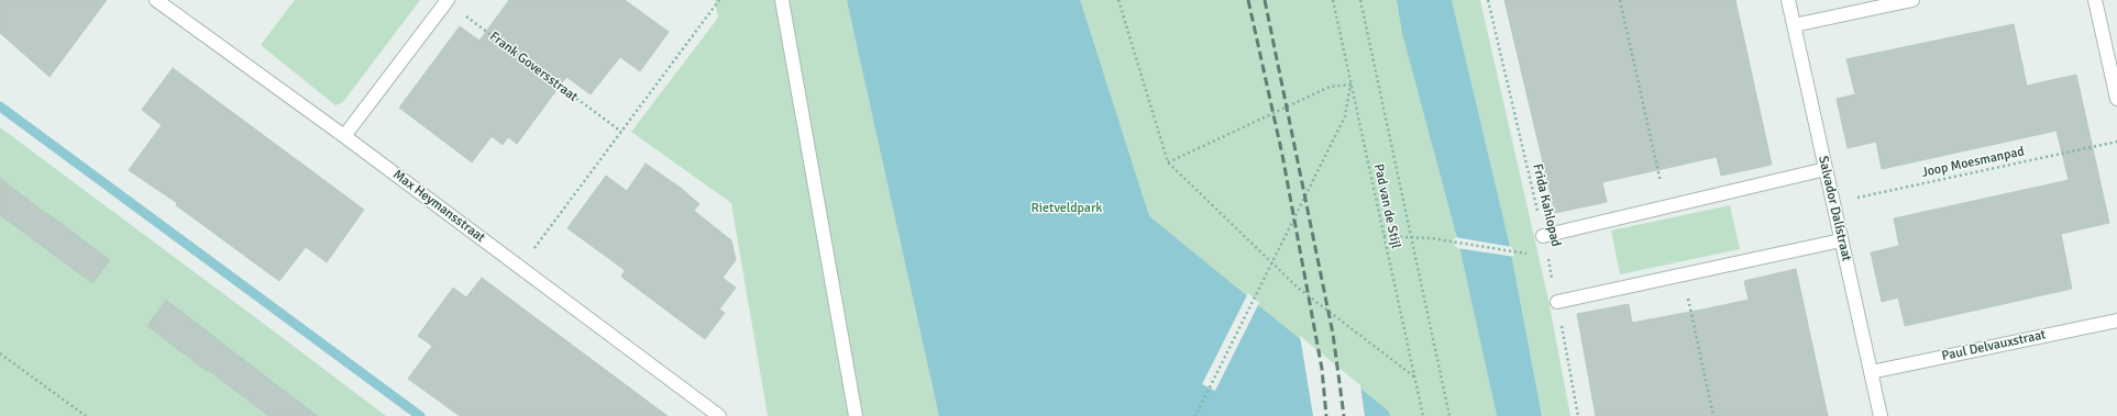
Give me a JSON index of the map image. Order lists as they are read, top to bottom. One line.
{"streets":{"street":["Max Heymansstraat","Salvador Dalístraat","Paul Delvauxstraat"],"path":["Frank Goversstraat","Joop Moesmanpad","Frida Kahlopad","Pad van de Stijl"]},"crossings":[["Joop Moesmanpad","Salvador Dalístraat"],["Salvador Dalístraat","Paul Delvauxstraat"]],"parks":["Rietveldpark"]}
